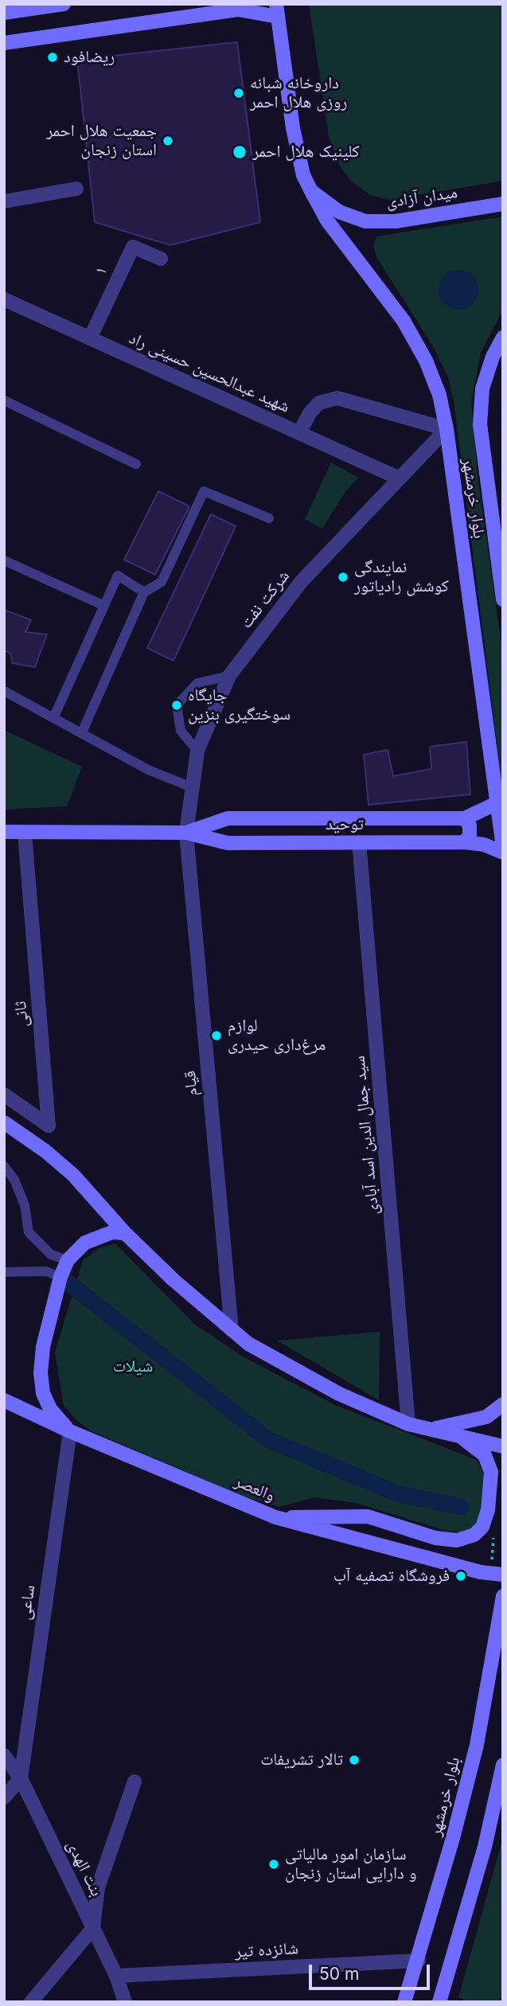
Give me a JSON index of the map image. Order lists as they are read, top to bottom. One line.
{"streets":{"main road":["میدان آزادی","بلوار خرمشهر","توحید","والعصر"],"street":["۱","شهید عبدالحسین حسینی راد","شرکت نفت","ثانی","قیام","سید جمال الدین اسد آبادی","ساعی","بنت الهدی","شانزده تیر"]},"crossings":[["میدان آزادی","بلوار خرمشهر"],["۱","شهید عبدالحسین حسینی راد"],["شهید عبدالحسین حسینی راد","شرکت نفت"],["بلوار خرمشهر","شرکت نفت"],["بلوار خرمشهر","توحید"],["بلوار خرمشهر","شانزده تیر"],["شرکت نفت","توحید"],["شرکت نفت","قیام"],["توحید","ثانی"],["توحید","قیام"],["توحید","سید جمال الدین اسد آبادی"],["والعصر","ساعی"],["ساعی","بنت الهدی"],["بنت الهدی","شانزده تیر"]],"parks":["شیلات"],"places":["ریضافود","داروخانه شبانه روزی هلال احمر","جمعیت هلال احمر استان زنجان","کلینیک هلال احمر","نمایندگی کوشش رادیاتور","جایگاه سوختگیرى بنزین","لوازم مرغ‌داری حیدری","فروشگاه تصفیه آب","تالار تشریفات","سازمان امور مالیاتی و دارایی استان زنجان"],"scale_bar":"50 m"}
